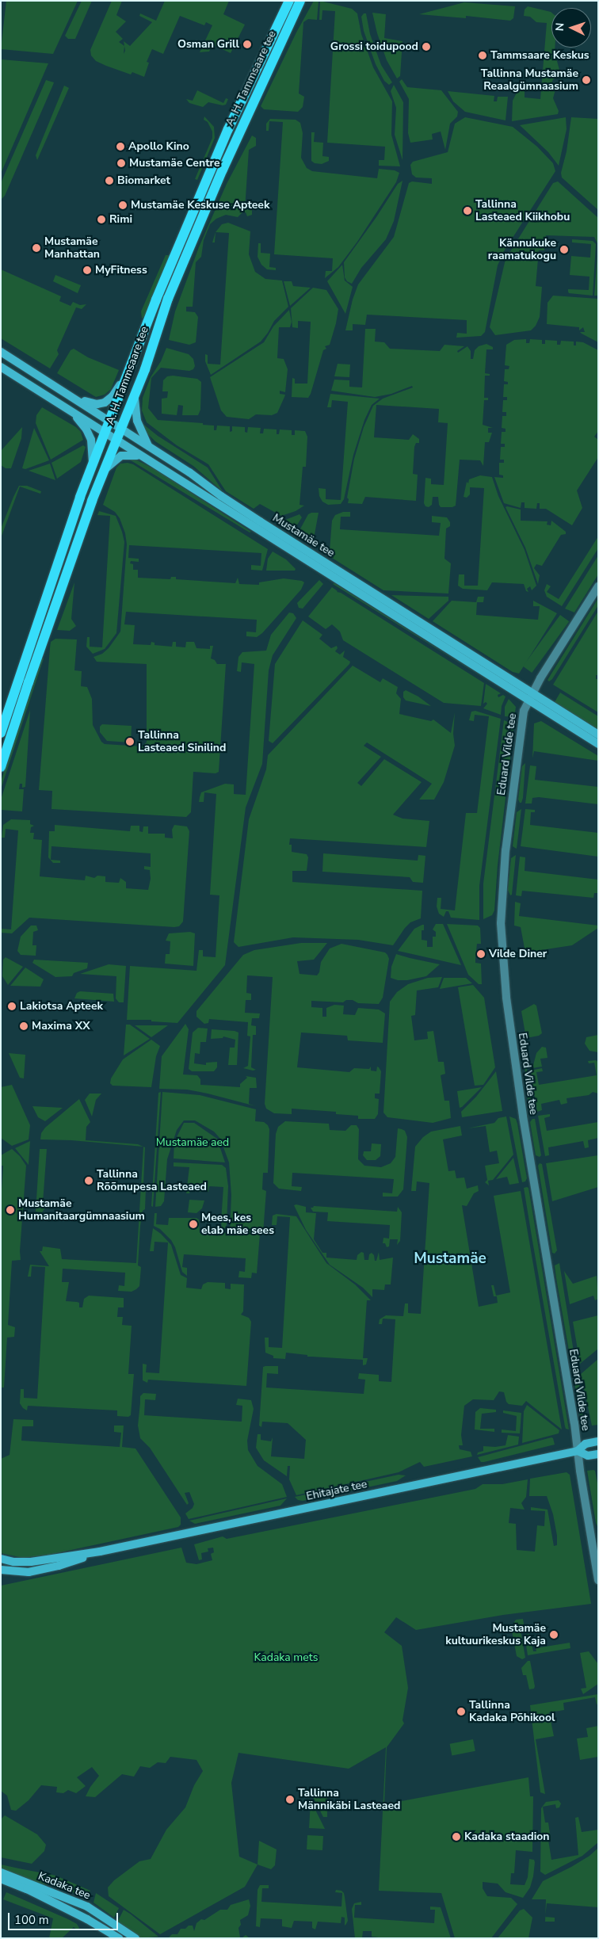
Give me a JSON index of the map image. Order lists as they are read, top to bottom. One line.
{"streets":{"main road":["A. H. Tammsaare tee","Mustamäe tee","Ehitajate tee","Kadaka tee"],"street":["Eduard Vilde tee"]},"crossings":[["A. H. Tammsaare tee","Mustamäe tee"],["Mustamäe tee","Eduard Vilde tee"],["Eduard Vilde tee","Ehitajate tee"]],"districts":["Mustamäe"],"parks":["Mustamäe aed","Kadaka mets"],"places":["Osman Grill","Grossi toidupood","Tammsaare Keskus","Tallinna Mustamäe Reaalgümnaasium","Apollo Kino","Mustamäe Centre","Biomarket","Mustamäe Keskuse Apteek","Tallinna Lasteaed Kiikhobu","Rimi","Mustamäe Manhattan","Kännukuke raamatukogu","MyFitness","Tallinna Lasteaed Sinilind","Vilde Diner","Lakiotsa Apteek","Maxima XX","Tallinna Rõõmupesa Lasteaed","Mustamäe Humanitaargümnaasium","Mees, kes elab mäe sees","Mustamäe kultuurikeskus Kaja","Tallinna Kadaka Põhikool","Tallinna Männikäbi Lasteaed","Kadaka staadion"],"scale_bar":"100 m","north":"left"}
